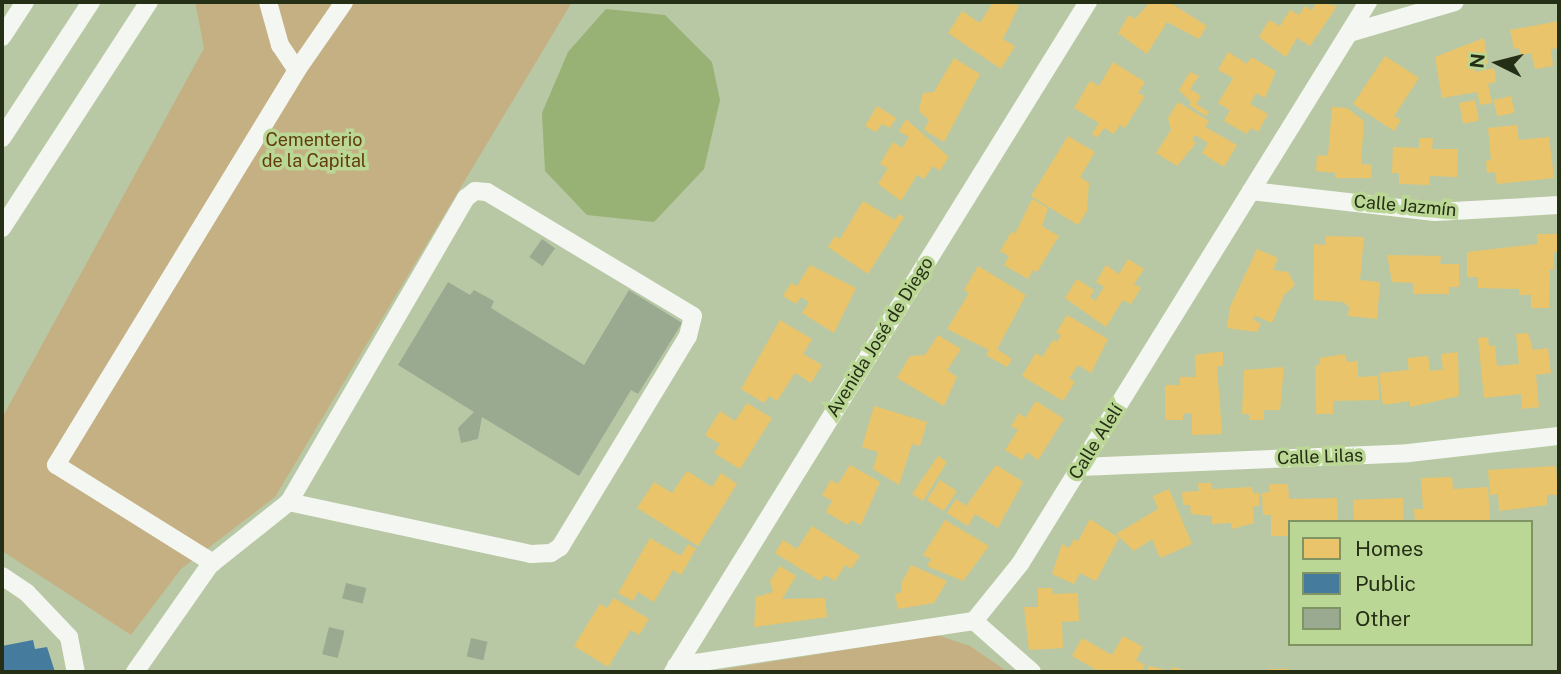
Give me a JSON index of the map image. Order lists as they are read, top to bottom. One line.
{"streets":{"street":["Calle Jazmín","Avenida José de Diego","Calle Alelí","Calle Lilas"]},"crossings":[["Calle Jazmín","Calle Alelí"],["Calle Alelí","Calle Lilas"]],"parks":["Cementerio de la Capital"],"legend":["Homes","Public","Other"],"north":"left"}
